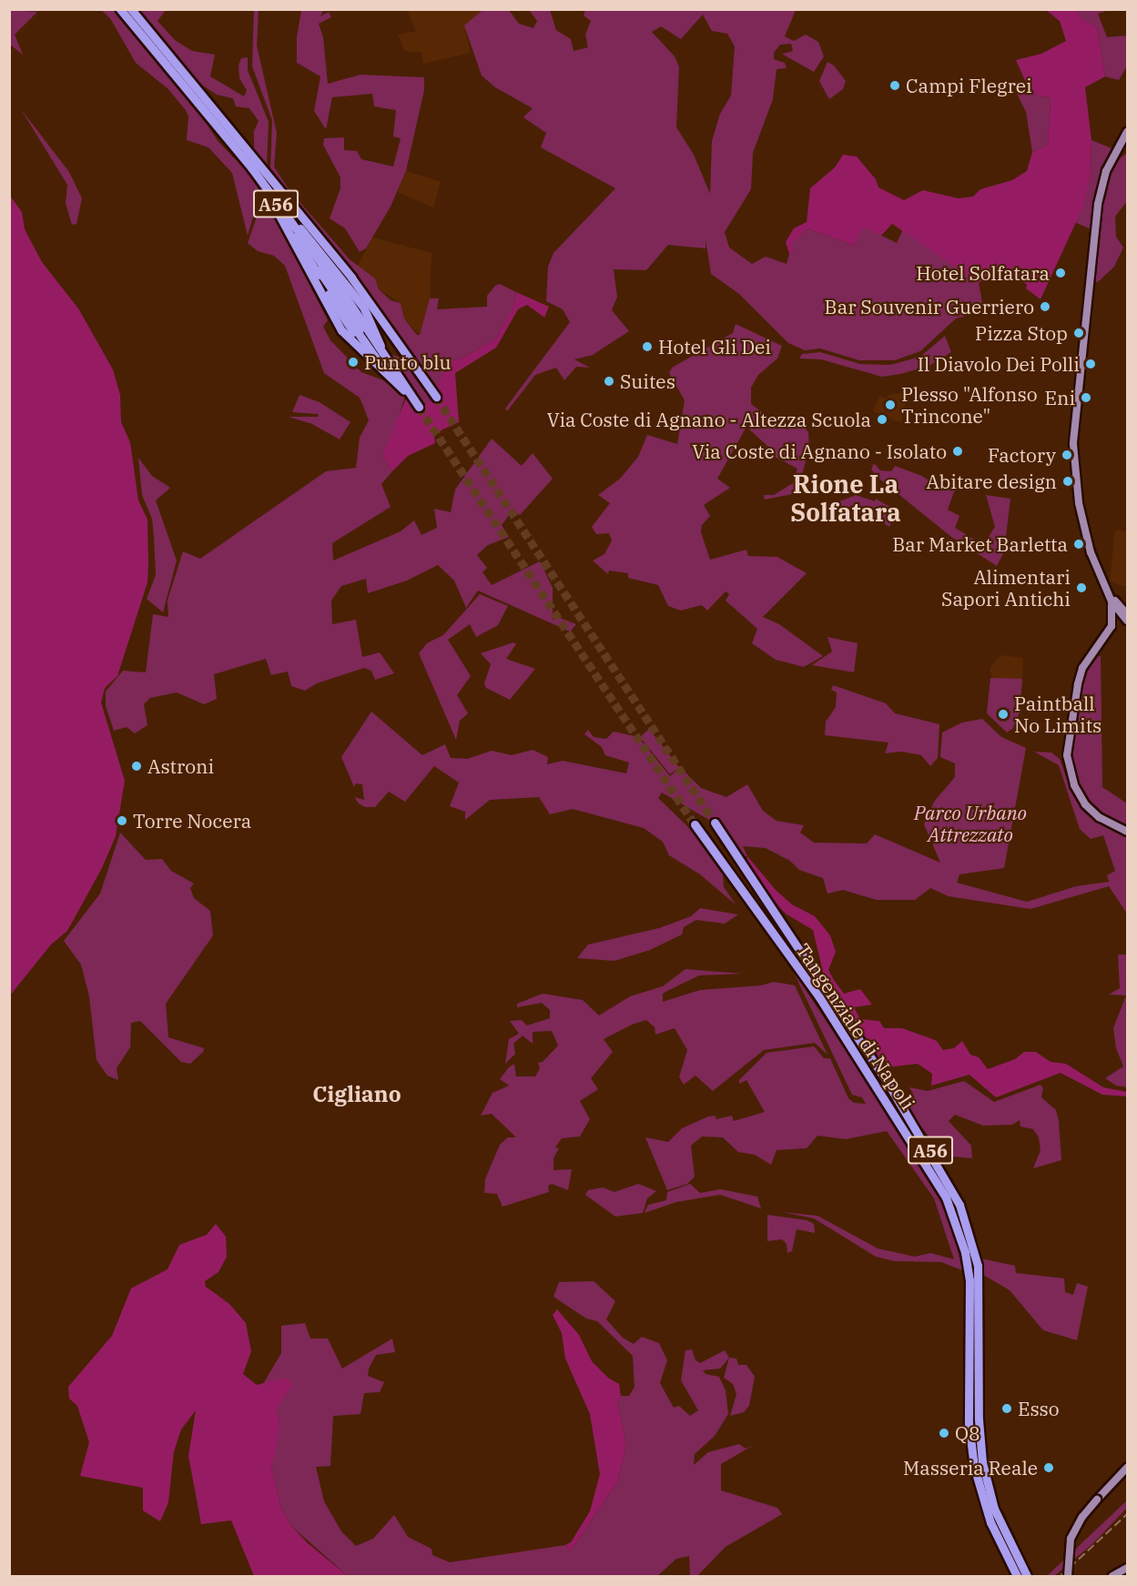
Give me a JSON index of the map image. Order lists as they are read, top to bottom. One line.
{"streets":{"highway":["A56","Tangenziale di Napoli"]},"districts":["Rione La Solfatara","Cigliano"],"parks":["Parco Urbano Attrezzato"],"places":["Campi Flegrei","Hotel Solfatara","Bar Souvenir Guerriero","Pizza Stop","Hotel Gli Dei","Punto blu","Il Diavolo Dei Polli","Suites","Eni","Plesso \"Alfonso Trincone\"","Via Coste di Agnano - Altezza Scuola","Via Coste di Agnano - Isolato","Factory","Abitare design","Bar Market Barletta","Alimentari Sapori Antichi","Paintball No Limits","Astroni","Torre Nocera","Esso","Q8","Masseria Reale"]}
